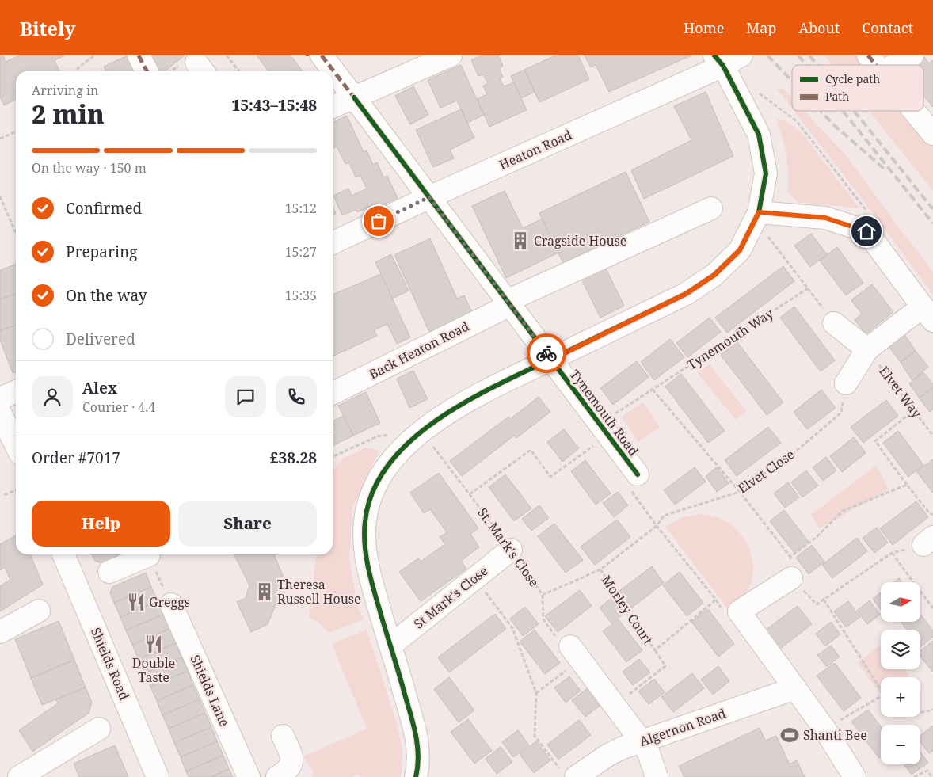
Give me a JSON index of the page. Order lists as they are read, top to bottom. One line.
{"streets":{"street":["Heaton Road","Back Heaton Road","Tynemouth Road","St Mark's Close","Shields Road","Shields Lane","Algernon Road"],"path":["Tynemouth Way","Elvet Way","Elvet Close","St. Mark's Close","Morley Court"]},"crossings":[["Heaton Road","Tynemouth Road"],["Tynemouth Way","Tynemouth Road"],["Tynemouth Way","St. Mark's Close"],["Back Heaton Road","Tynemouth Road"],["Elvet Close","St. Mark's Close"],["St. Mark's Close","St Mark's Close"],["St. Mark's Close","Morley Court"]],"places":{"building":["Cragside House","Theresa Russell House"],"restaurant":["Greggs","Double Taste"],"sports":["Shanti Bee"]},"legend":["Cycle path","Path"],"north":"right","page":{"header":"Bitely","nav":["Home","Map","About","Contact"],"heading":["2 min","Arriving in","15:43–15:48"],"panel":["Alex","Courier · 4.4","Order #7017","£38.28"],"bar":"On the way · 150 m","list":[["Confirmed","15:12"],["Preparing","15:27"],["On the way","15:35"],"Delivered"],"buttons":["Help","Share"],"map_buttons":["+","−"]}}
